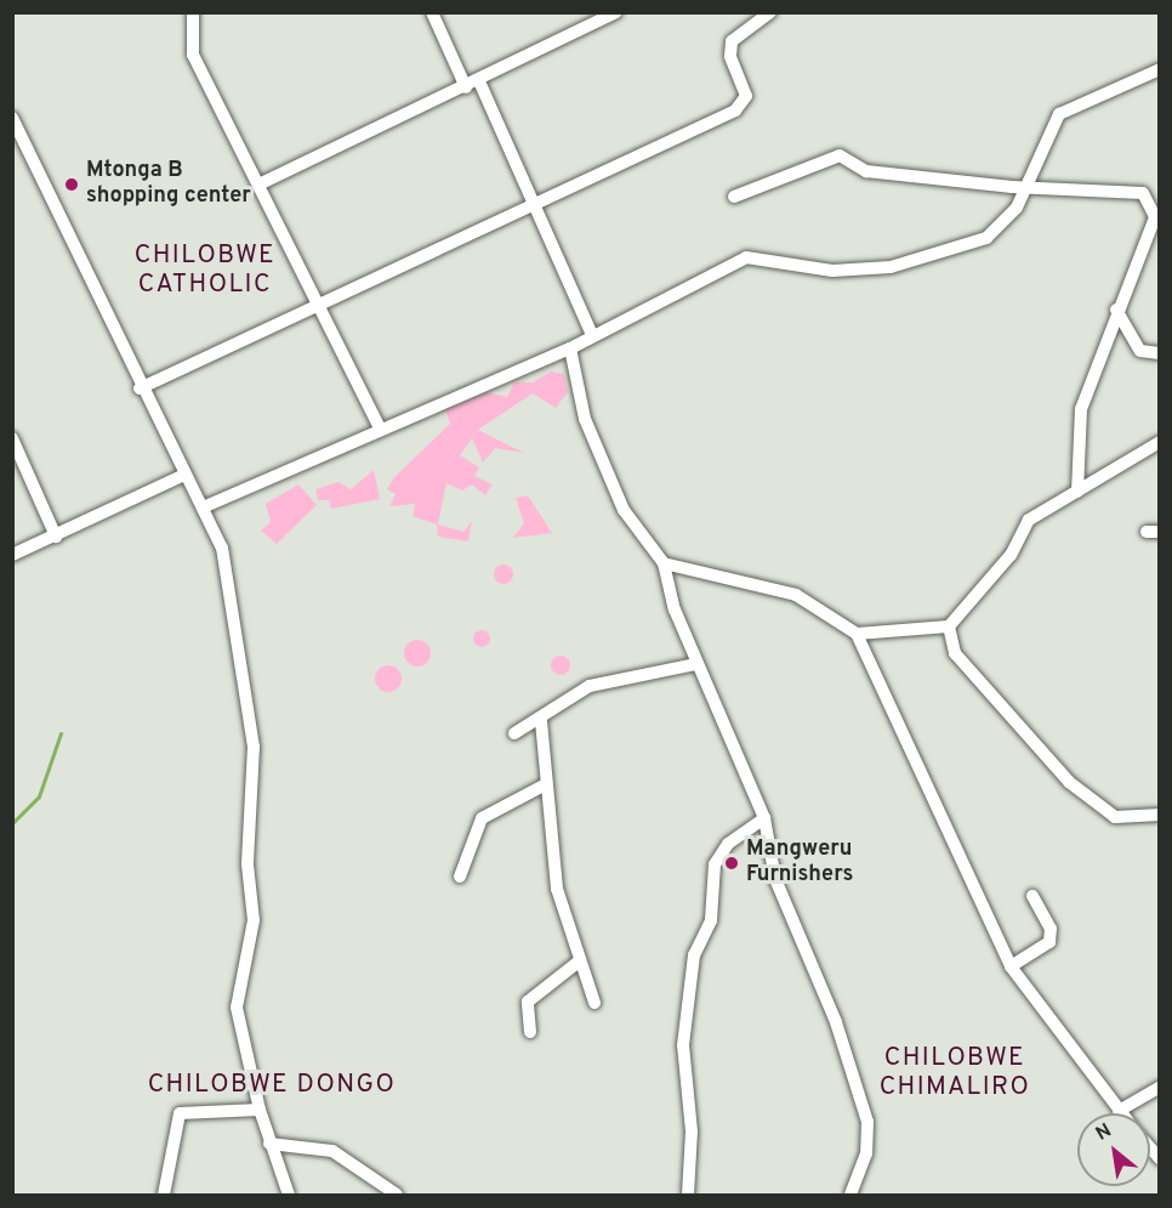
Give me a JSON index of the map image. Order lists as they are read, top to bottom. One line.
{"districts":["CHILOBWE CATHOLIC","CHILOBWE CHIMALIRO","CHILOBWE DONGO"],"places":["Mtonga B shopping center","Mangweru Furnishers"],"north":"top left"}
